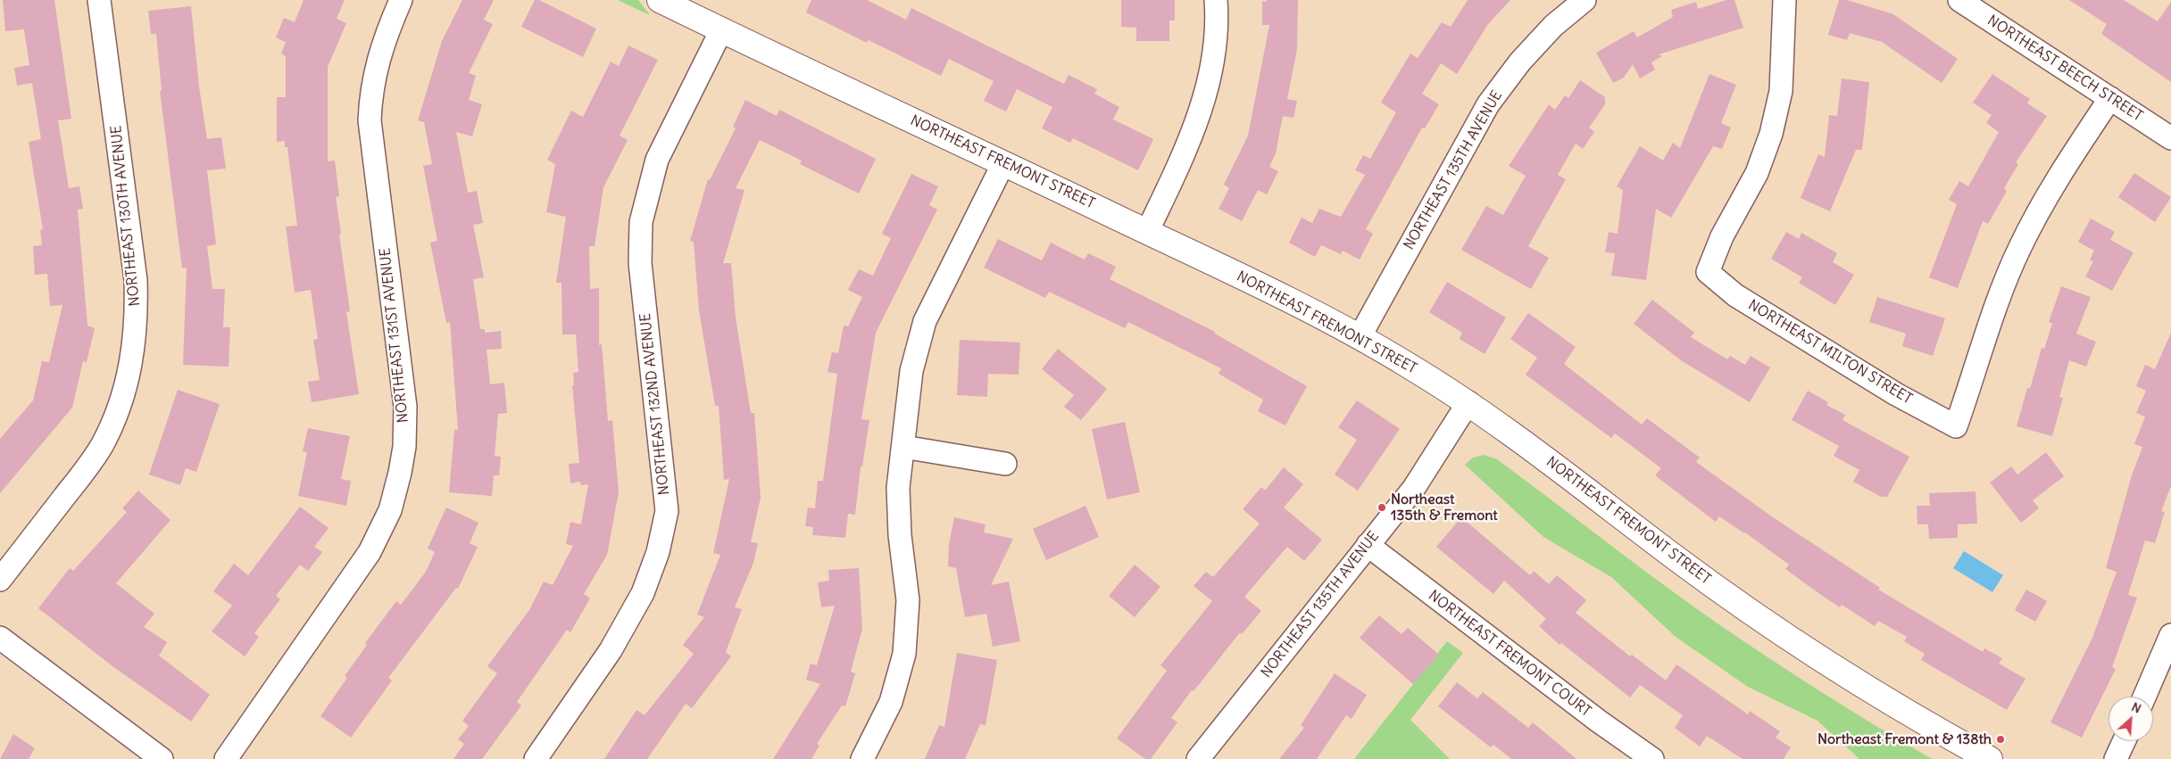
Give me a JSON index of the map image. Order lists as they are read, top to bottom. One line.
{"streets":{"street":["NORTHEAST BEECH STREET","NORTHEAST FREMONT STREET","NORTHEAST 135TH AVENUE","NORTHEAST 130TH AVENUE","NORTHEAST 131ST AVENUE","NORTHEAST MILTON STREET","NORTHEAST 132ND AVENUE","NORTHEAST FREMONT COURT"]},"crossings":[["NORTHEAST BEECH STREET","NORTHEAST MILTON STREET"],["NORTHEAST FREMONT STREET","NORTHEAST 135TH AVENUE"],["NORTHEAST FREMONT STREET","NORTHEAST 132ND AVENUE"],["NORTHEAST 135TH AVENUE","NORTHEAST FREMONT COURT"]],"places":["Northeast 135th & Fremont","Northeast Fremont & 138th"],"north":"top right"}
